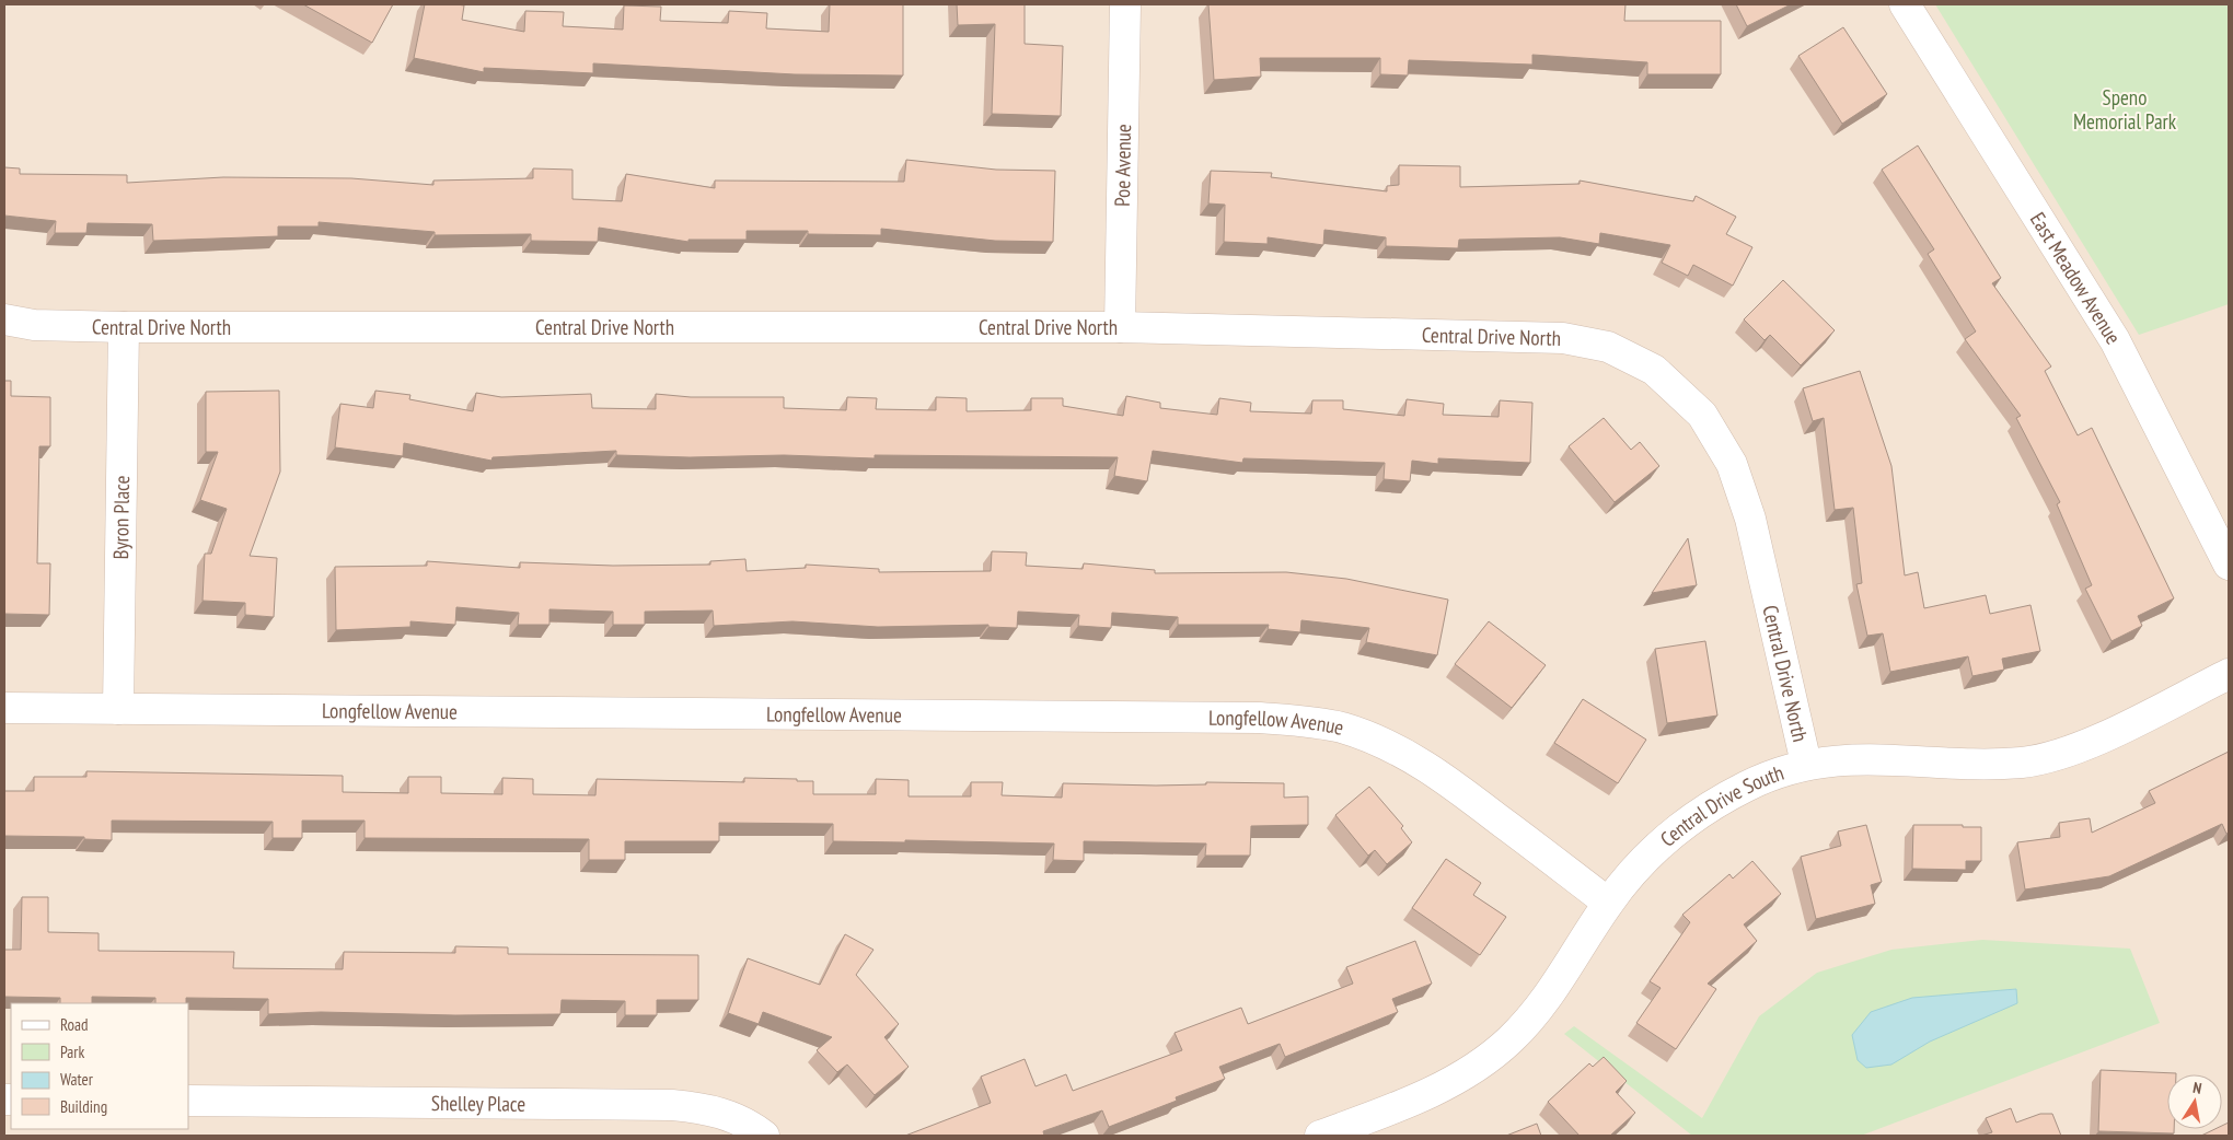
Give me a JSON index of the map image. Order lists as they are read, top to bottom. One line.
{"streets":{"street":["Poe Avenue","East Meadow Avenue","Central Drive North","Byron Place","Longfellow Avenue","Central Drive South","Shelley Place"]},"crossings":[["Poe Avenue","Central Drive North"],["Central Drive North","Byron Place"],["Central Drive North","Central Drive South"],["Byron Place","Longfellow Avenue"],["Longfellow Avenue","Central Drive South"]],"parks":["Speno Memorial Park"],"legend":["Road","Park","Water","Building"],"north":"top"}
